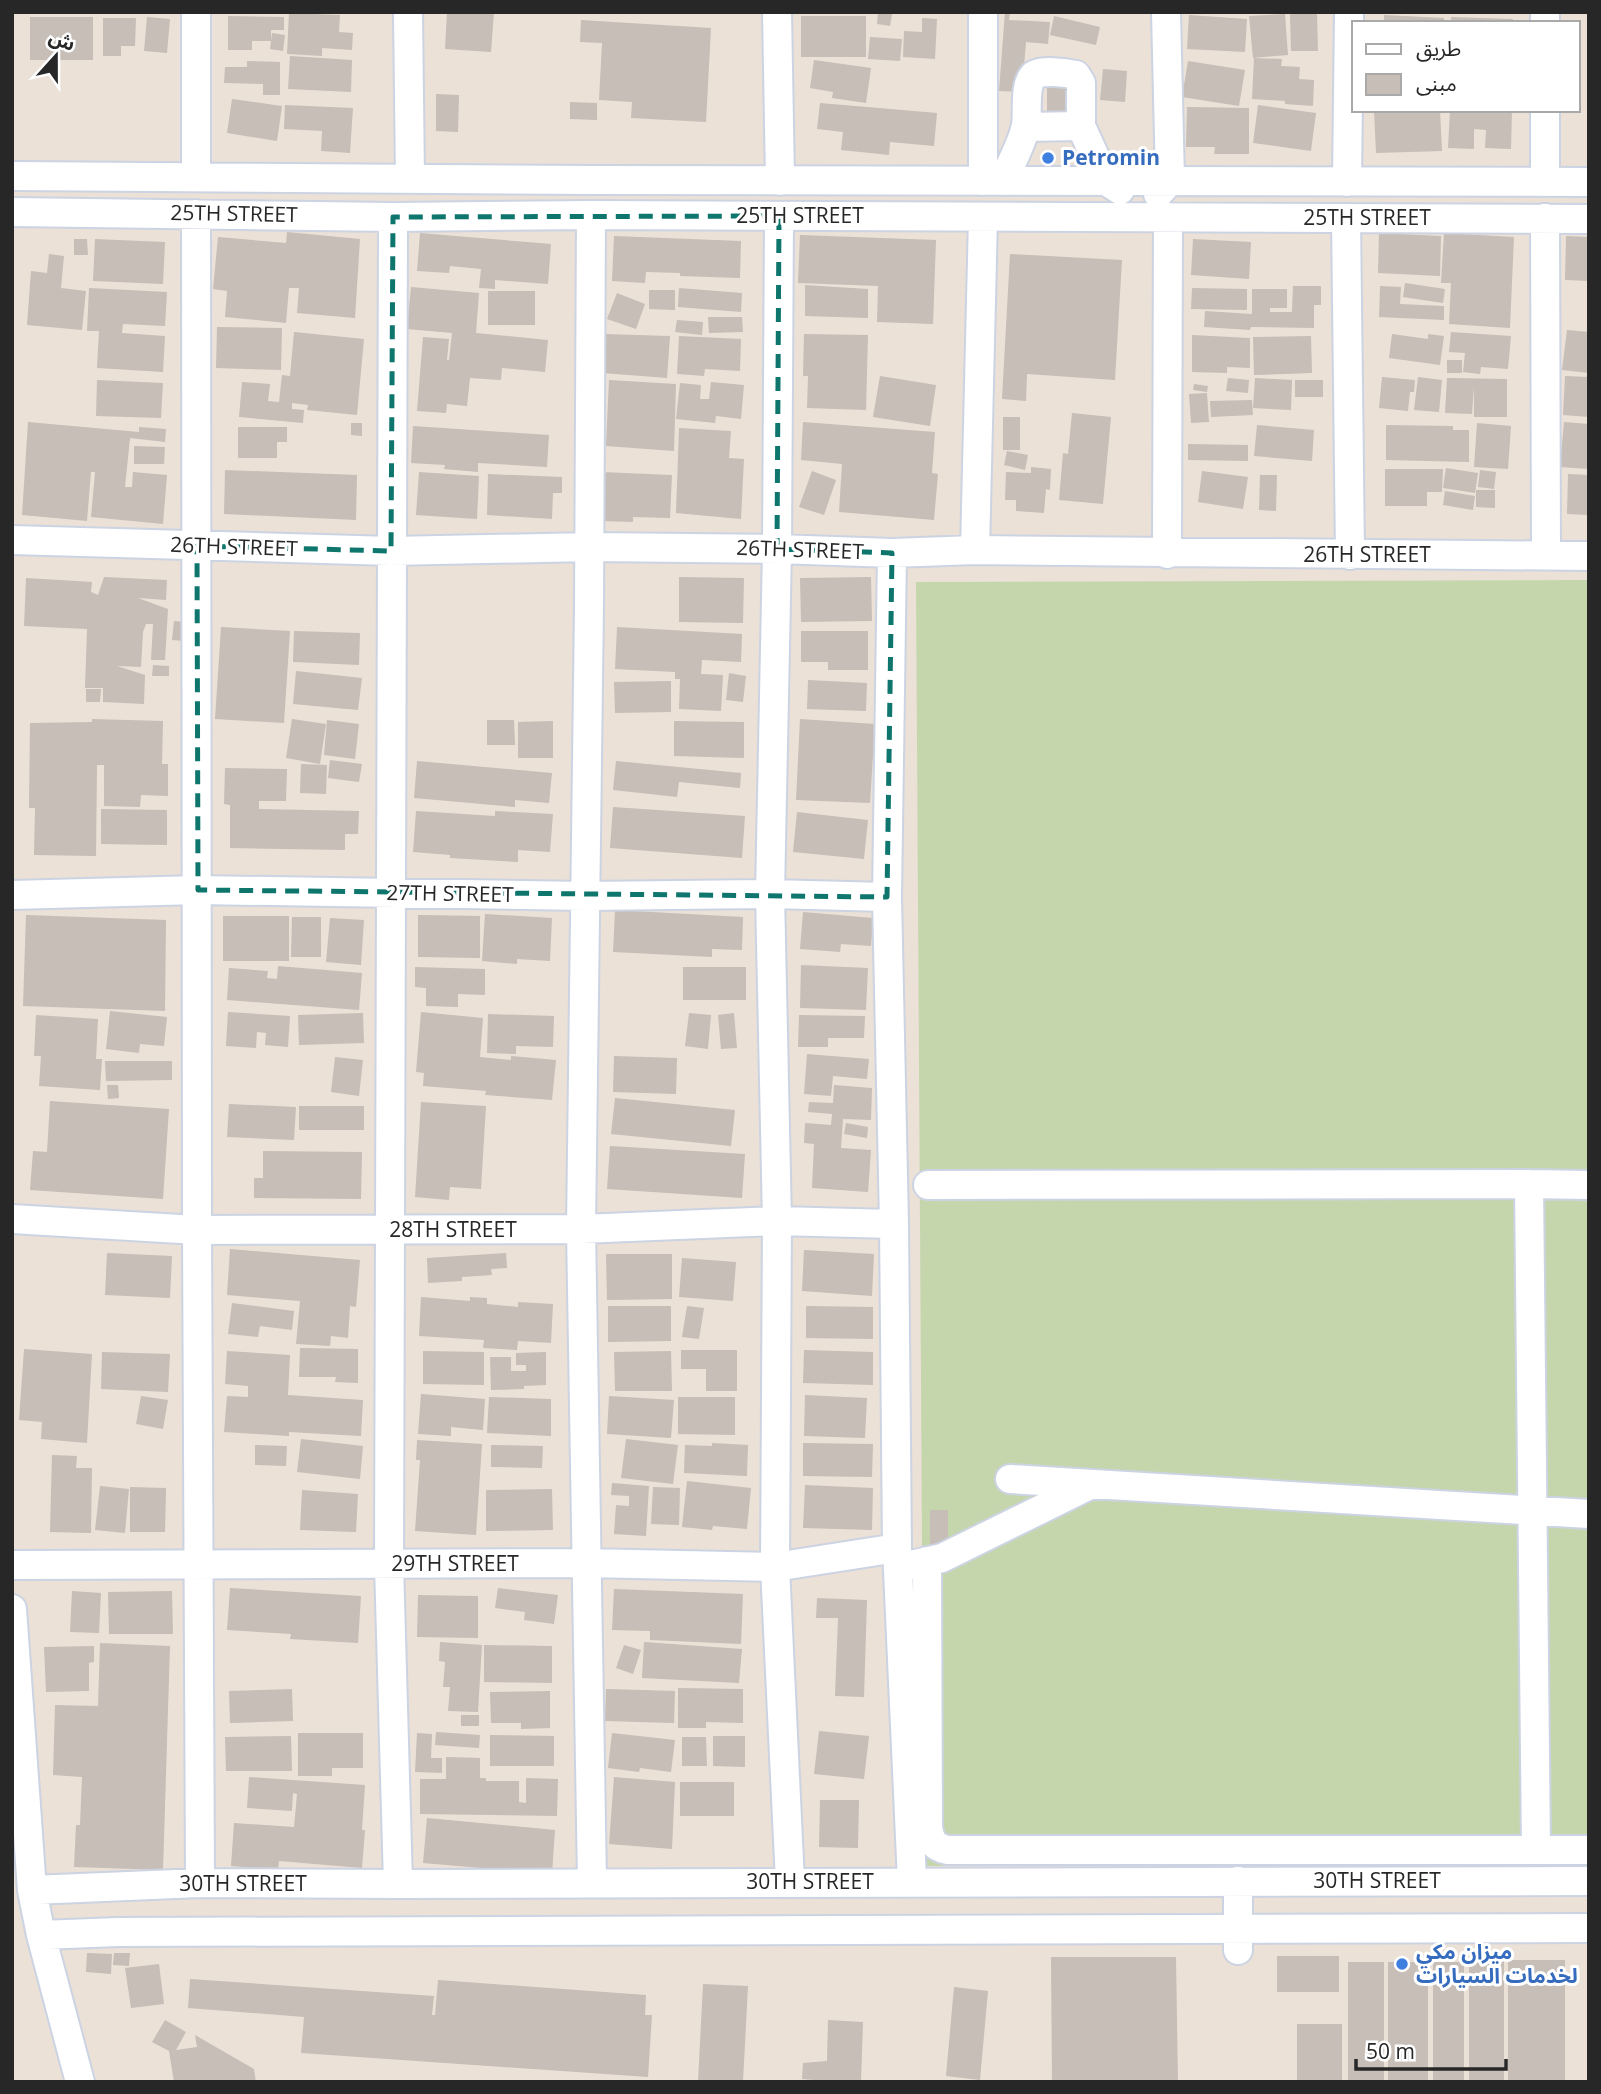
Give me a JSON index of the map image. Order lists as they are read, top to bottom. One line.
{"streets":{"street":["25TH STREET","26TH STREET","27TH STREET","28TH STREET","29TH STREET","30TH STREET"]},"places":["Petromin","ميزان مكي لخدمات السيارات"],"legend":["طريق","مبنى"],"scale_bar":"50 m","north":"top"}
